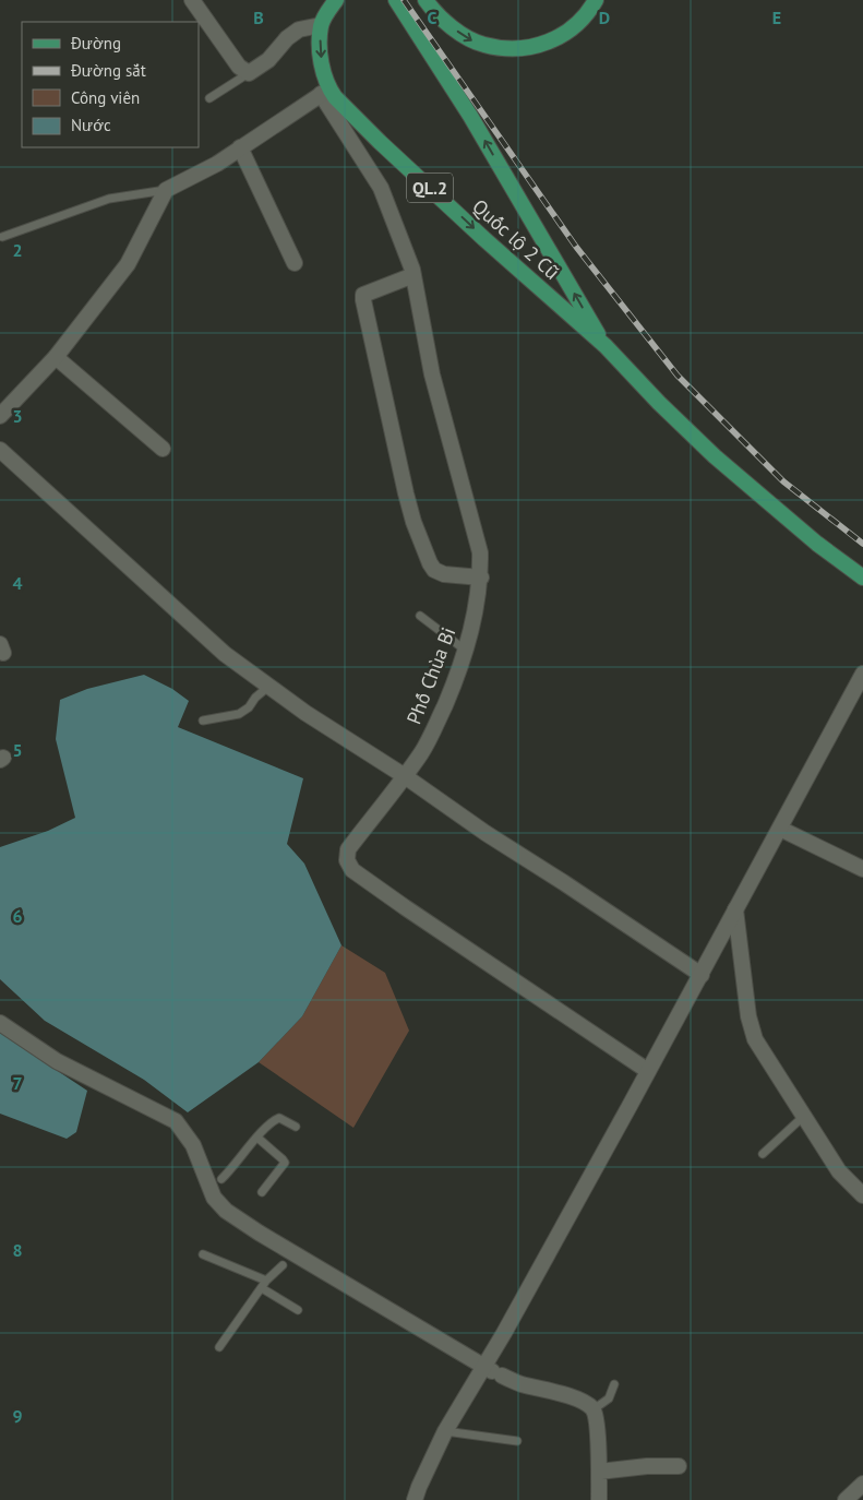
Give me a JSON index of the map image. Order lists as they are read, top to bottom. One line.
{"streets":{"main road":["QL.2","Quốc lộ 2 Cũ"],"street":["Phố Chùa Bi"]},"crossings":[["Quốc lộ 2 Cũ","Phố Chùa Bi"]],"legend":["Đường","Đường sắt","Công viên","Nước"],"grid":{"columns":["B","C","D","E"],"rows":["2","3","4","5","6","7","8","9"]}}
